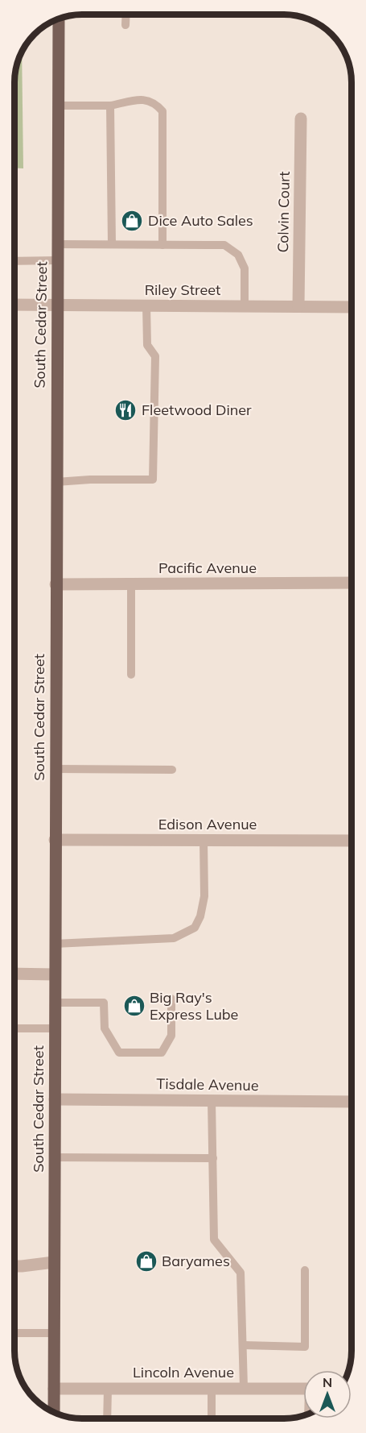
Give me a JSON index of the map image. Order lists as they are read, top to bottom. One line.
{"streets":{"main road":["South Cedar Street"],"street":["Colvin Court","Riley Street","Pacific Avenue","Edison Avenue","Tisdale Avenue","Lincoln Avenue"]},"crossings":[["Colvin Court","Riley Street"],["Riley Street","South Cedar Street"],["South Cedar Street","Pacific Avenue"],["South Cedar Street","Edison Avenue"],["South Cedar Street","Tisdale Avenue"],["South Cedar Street","Lincoln Avenue"]],"places":{"shop":["Dice Auto Sales","Big Ray's Express Lube","Baryames"],"restaurant":["Fleetwood Diner"]},"north":"top"}
